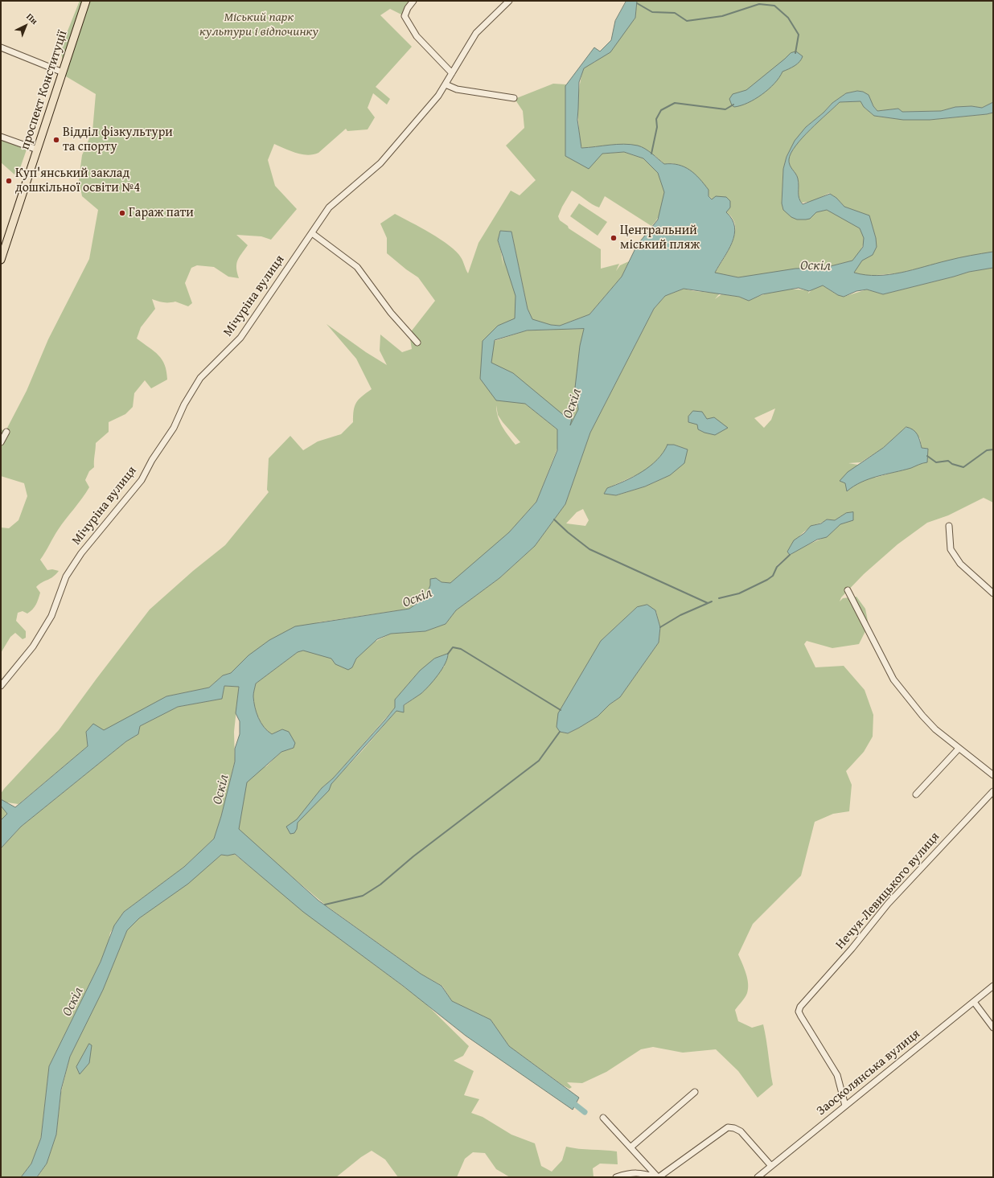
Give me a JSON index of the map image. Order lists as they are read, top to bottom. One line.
{"streets":{"main road":["проспект Конституції"],"street":["Мічуріна вулиця","Нечуя-Левицького вулиця","Заосколянська вулиця"]},"crossings":[["Нечуя-Левицького вулиця","Заосколянська вулиця"]],"water":["Оскіл"],"parks":["Міський парк культури і відпочинку"],"places":["Відділ фізкультури та спорту","Куп'янський заклад дошкільної освіти №4","Гараж пати","Центральний міський пляж"],"north":"top right"}
